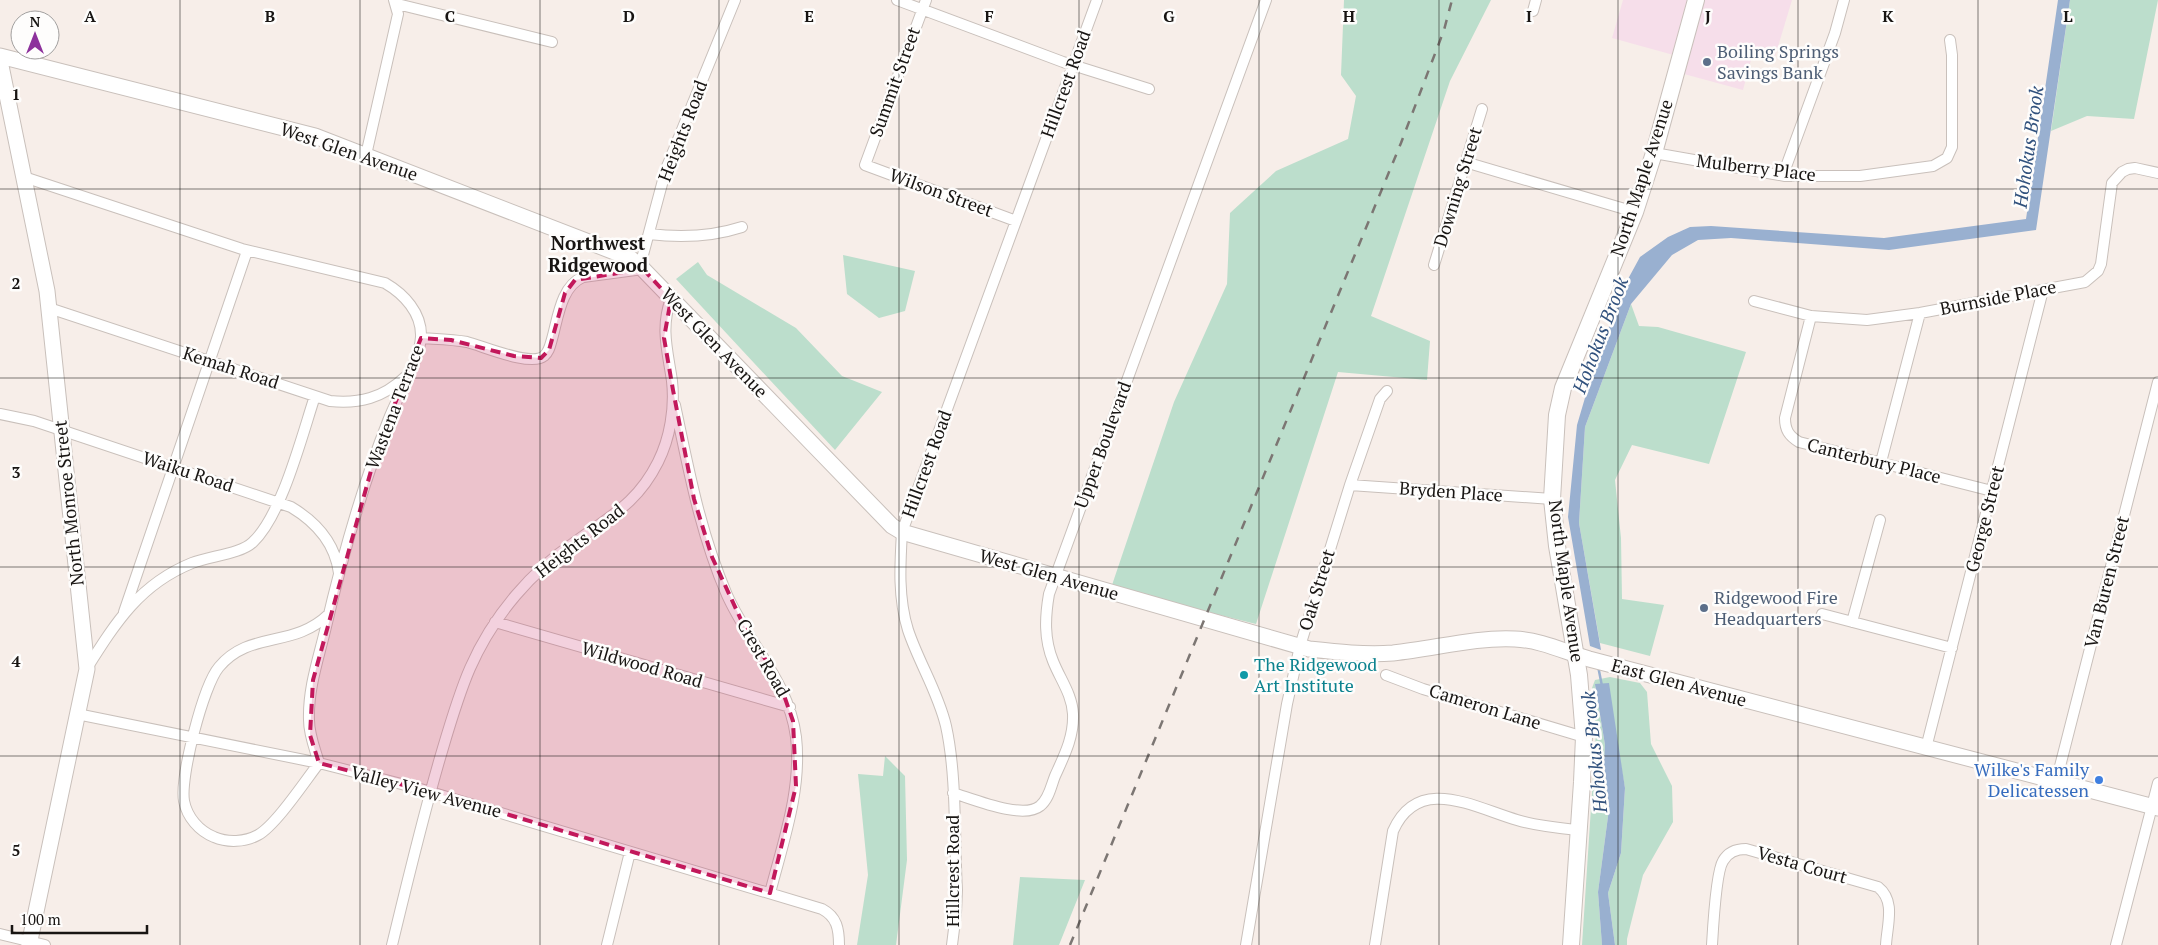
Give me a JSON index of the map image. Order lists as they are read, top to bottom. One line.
{"streets":{"main road":["North Maple Avenue"],"street":["Summit Street","Hillcrest Road","Heights Road","West Glen Avenue","Mulberry Place","Downing Street","Wilson Street","Burnside Place","Kemah Road","Wastena Terrace","Upper Boulevard","Canterbury Place","Waiku Road","Bryden Place","North Monroe Street","George Street","Van Buren Street","Oak Street","Crest Road","Wildwood Road","East Glen Avenue","Cameron Lane","Valley View Avenue","Vesta Court"]},"crossings":[["Summit Street","Wilson Street"],["Hillcrest Road","West Glen Avenue"],["Hillcrest Road","Wilson Street"],["Hillcrest Road","Upper Boulevard"],["Heights Road","West Glen Avenue"],["Heights Road","Crest Road"],["Heights Road","Wildwood Road"],["Heights Road","Valley View Avenue"],["West Glen Avenue","Upper Boulevard"],["West Glen Avenue","East Glen Avenue"],["Mulberry Place","North Maple Avenue"],["North Maple Avenue","Bryden Place"],["North Maple Avenue","East Glen Avenue"],["North Maple Avenue","Cameron Lane"],["Burnside Place","Canterbury Place"],["Burnside Place","George Street"],["Kemah Road","Wastena Terrace"],["Kemah Road","North Monroe Street"],["Wastena Terrace","Waiku Road"],["Wastena Terrace","North Monroe Street"],["Wastena Terrace","Valley View Avenue"],["Canterbury Place","George Street"],["Waiku Road","North Monroe Street"],["Bryden Place","Oak Street"],["North Monroe Street","Valley View Avenue"],["George Street","East Glen Avenue"],["Van Buren Street","East Glen Avenue"],["Oak Street","East Glen Avenue"],["Crest Road","Wildwood Road"],["Crest Road","Valley View Avenue"]],"districts":["Northwest Ridgewood"],"water":["Hohokus Brook"],"places":["Boiling Springs Savings Bank","Ridgewood Fire Headquarters","The Ridgewood Art Institute","Wilke's Family Delicatessen"],"scale_bar":"100 m","north":"top","grid":{"columns":["A","B","C","D","E","F","G","H","I","J","K","L"],"rows":["1","2","3","4","5"]}}
